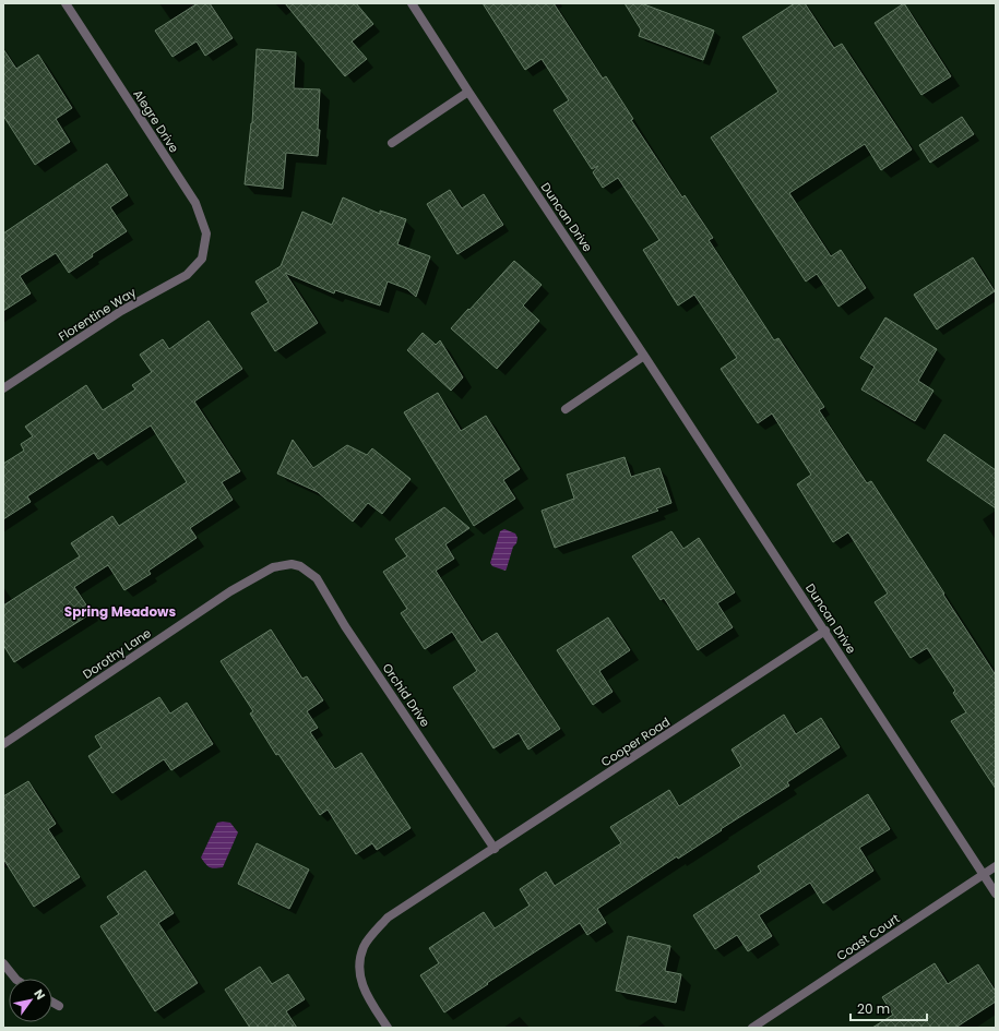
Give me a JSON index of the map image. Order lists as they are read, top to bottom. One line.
{"streets":{"street":["Alegre Drive","Duncan Drive","Florentine Way","Dorothy Lane","Orchid Drive","Cooper Road","Coast Court"]},"crossings":[["Alegre Drive","Florentine Way"],["Duncan Drive","Cooper Road"],["Duncan Drive","Coast Court"],["Dorothy Lane","Orchid Drive"],["Orchid Drive","Cooper Road"]],"districts":["Spring Meadows"],"scale_bar":"20 m","north":"top right"}
